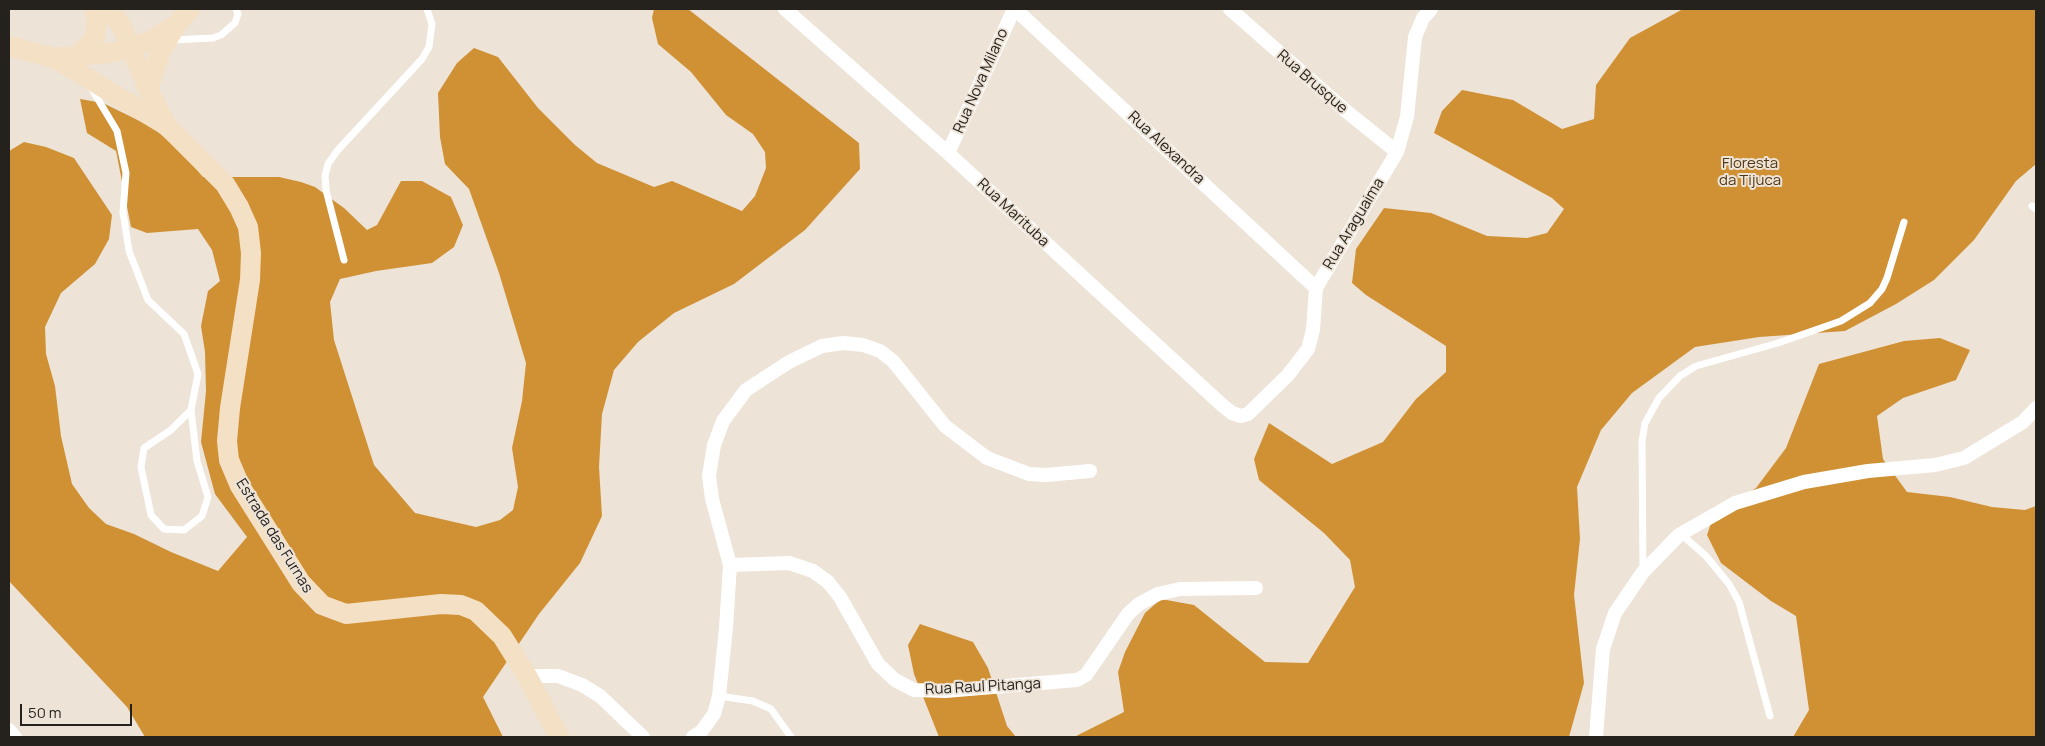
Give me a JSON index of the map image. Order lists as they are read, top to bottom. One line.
{"streets":{"main road":["Estrada das Furnas"],"street":["Rua Nova Milano","Rua Brusque","Rua Alexandra","Rua Marituba","Rua Araguaima","Rua Raul Pitanga"]},"crossings":[["Rua Nova Milano","Rua Alexandra"],["Rua Nova Milano","Rua Marituba"],["Rua Brusque","Rua Araguaima"],["Rua Alexandra","Rua Araguaima"],["Rua Marituba","Rua Araguaima"]],"parks":["Floresta da Tijuca"],"scale_bar":"50 m"}
